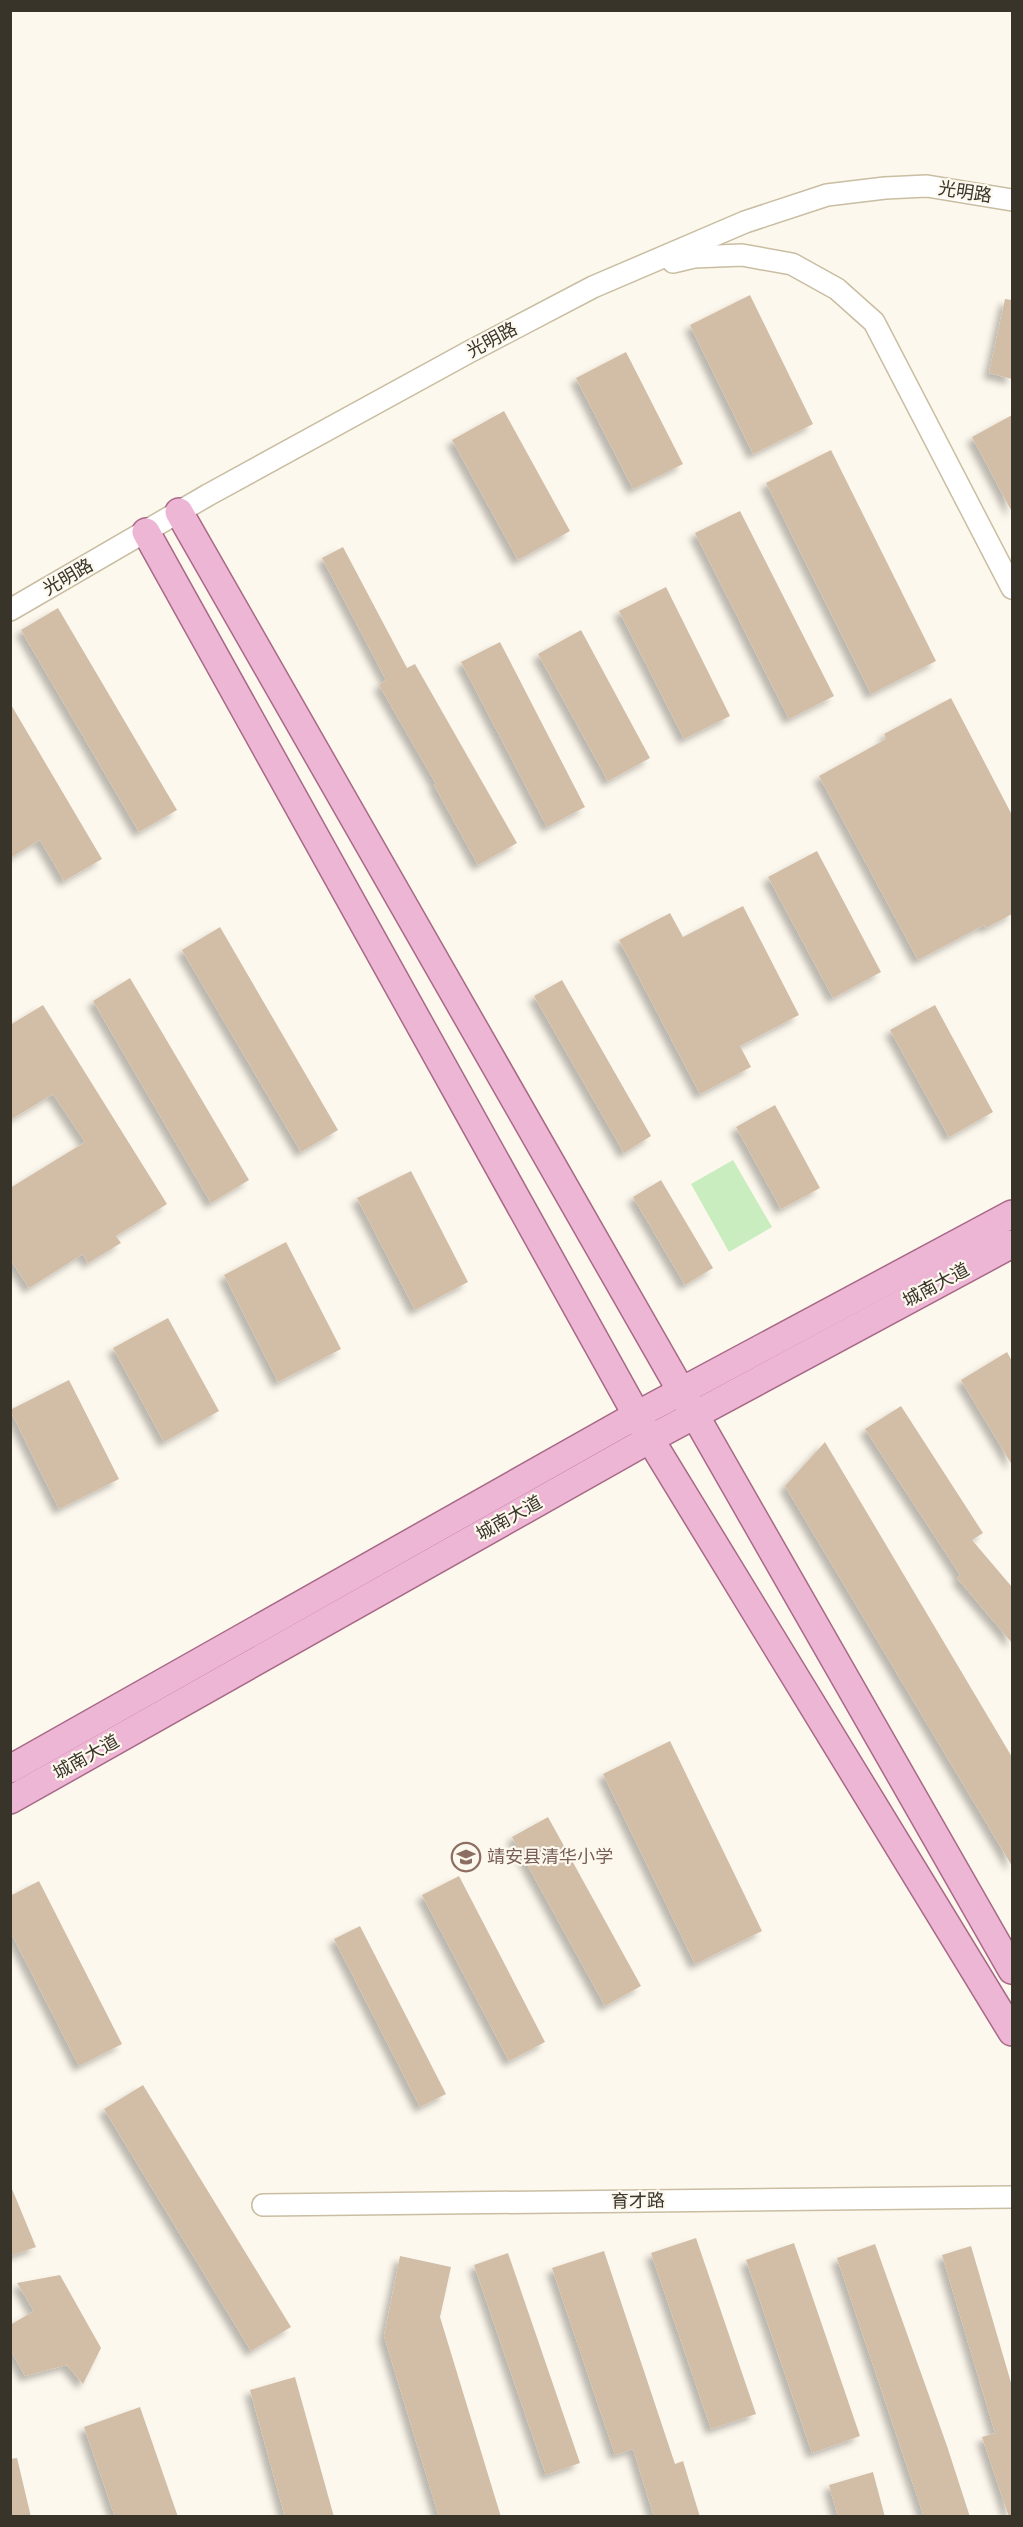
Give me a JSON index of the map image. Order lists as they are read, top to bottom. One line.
{"streets":{"main road":["城南大道"],"street":["光明路","育才路"]},"places":{"school or university":["靖安县清华小学"]}}
